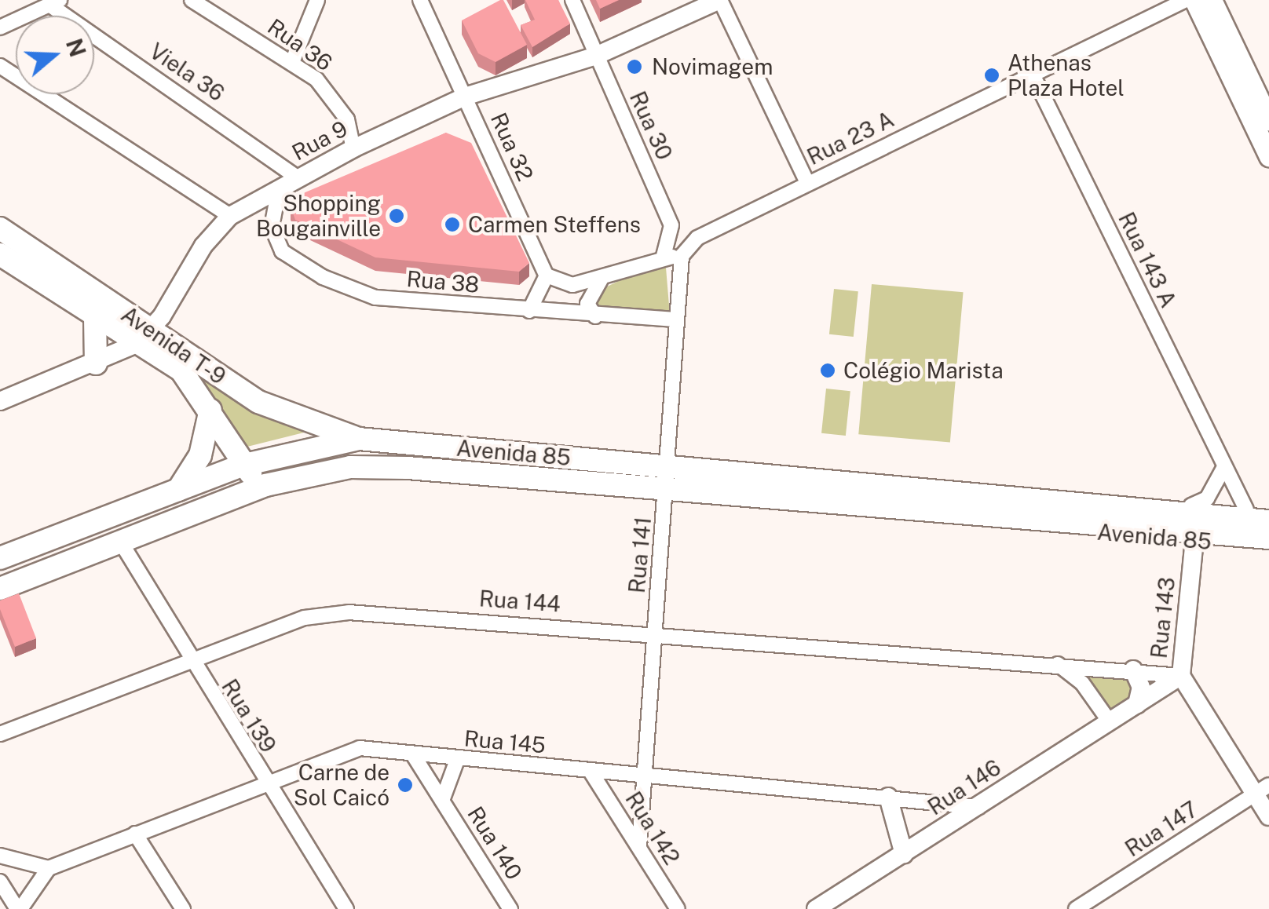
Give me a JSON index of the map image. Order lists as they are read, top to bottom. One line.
{"streets":{"main road":["Avenida T-9","Avenida 85"],"street":["Rua 36","Viela 36","Rua 30","Rua 23 A","Rua 9","Rua 32","Rua 143 A","Rua 38","Rua 141","Rua 144","Rua 143","Rua 139","Rua 145","Rua 146","Rua 142","Rua 147","Rua 140"]},"crossings":[["Rua 36","Rua 9"],["Viela 36","Rua 9"],["Rua 30","Rua 9"],["Rua 23 A","Rua 143 A"],["Rua 23 A","Rua 141"],["Rua 9","Rua 32"],["Rua 9","Rua 38"],["Rua 9","Avenida T-9"],["Rua 143 A","Avenida 85"],["Rua 38","Rua 141"],["Avenida T-9","Avenida 85"],["Avenida 85","Rua 141"],["Avenida 85","Rua 143"],["Avenida 85","Rua 139"],["Rua 141","Rua 144"],["Rua 141","Rua 145"],["Rua 141","Rua 142"],["Rua 144","Rua 143"],["Rua 144","Rua 139"],["Rua 144","Rua 146"],["Rua 143","Rua 146"],["Rua 143","Rua 147"],["Rua 139","Rua 145"],["Rua 145","Rua 146"],["Rua 145","Rua 142"],["Rua 145","Rua 140"]],"places":["Novimagem","Athenas Plaza Hotel","Shopping Bougainville","Carmen Steffens","Colégio Marista","Carne de Sol Caicó"],"north":"right"}
